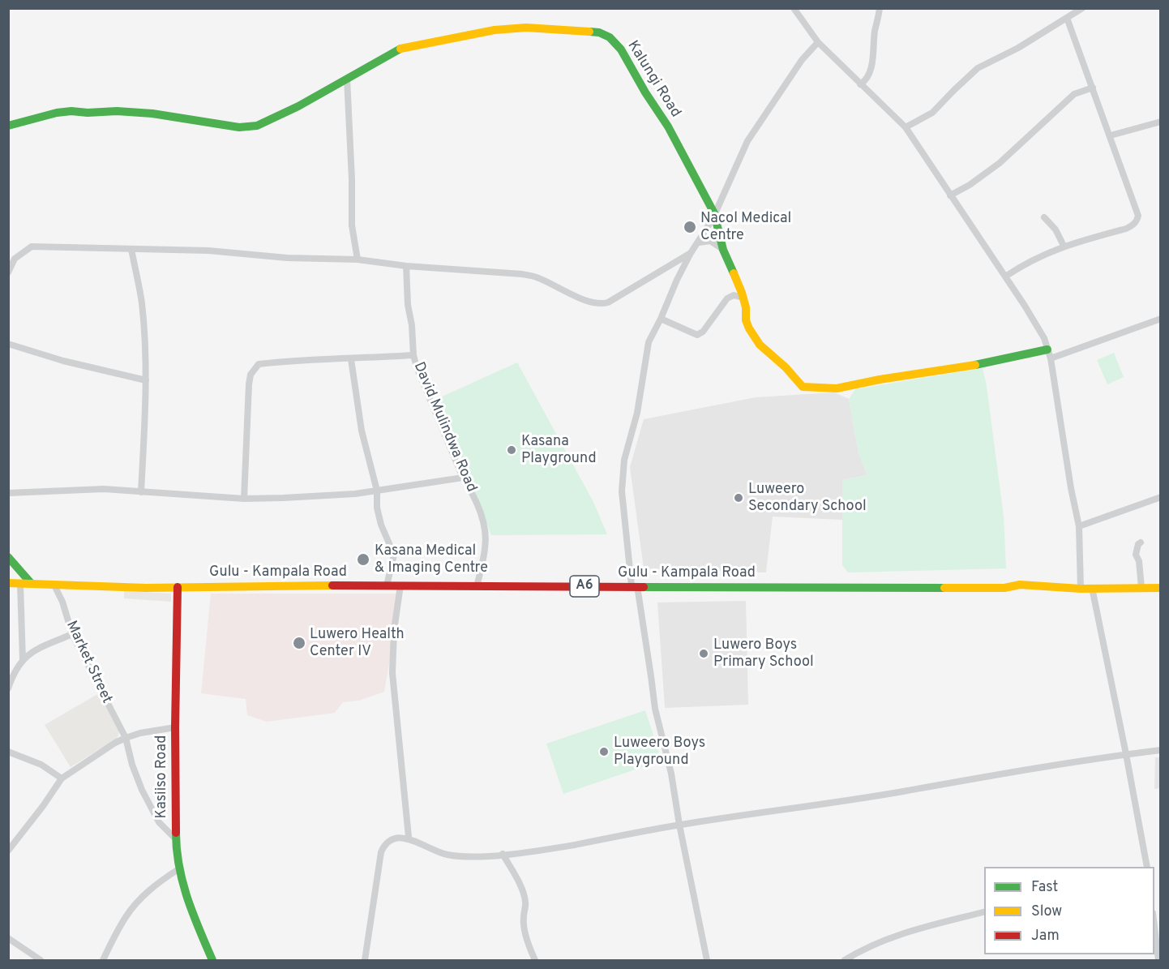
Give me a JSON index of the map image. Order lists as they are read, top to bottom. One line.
{"streets":{"main road":["Kalungi Road","Gulu - Kampala Road","A6","Kasiiso Road"],"street":["David Mulindwa Road","Market Street"]},"crossings":[["David Mulindwa Road","Gulu - Kampala Road"],["Gulu - Kampala Road","Market Street"],["Gulu - Kampala Road","Kasiiso Road"],["Market Street","Kasiiso Road"]],"places":["Nacol Medical Centre","Kasana Playground","Luweero Secondary School","Kasana Medical & Imaging Centre","Luwero Health Center IV","Luwero Boys Primary School","Luweero Boys Playground"],"legend":["Fast","Slow","Jam"]}
